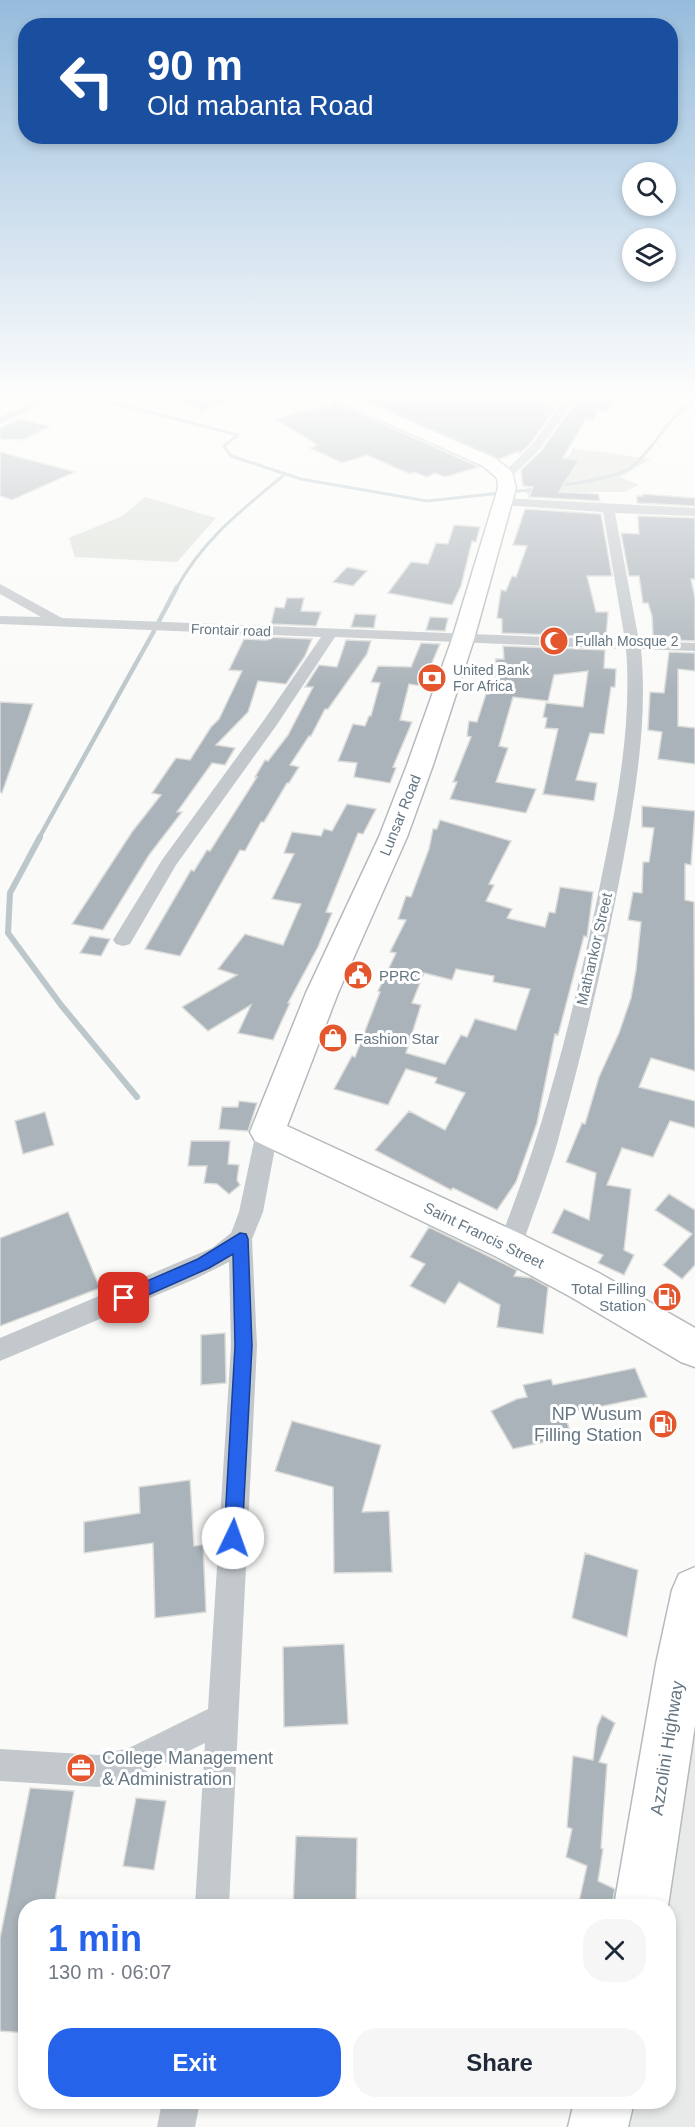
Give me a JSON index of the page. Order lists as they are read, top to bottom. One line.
{"streets":{"main road":["Lunsar Road","Saint Francis Street","Azzolini Highway"],"street":["Frontair road","Mathankor Street"]},"crossings":[["Frontair road","Lunsar Road"],["Frontair road","Mathankor Street"],["Lunsar Road","Saint Francis Street"],["Mathankor Street","Saint Francis Street"]],"places":{"mosque":["Fullah Mosque 2"],"bank":["United Bank For Africa"],"public building":["PPRC"],"shop":["Fashion Star"],"fuel station":["Total Filling Station","NP Wusum Filling Station"],"office":["College Management & Administration"]},"page":{"turn":["90 m","Old mabanta Road"],"heading":["1 min","130 m · 06:07"],"buttons":["Exit","Share"]}}
